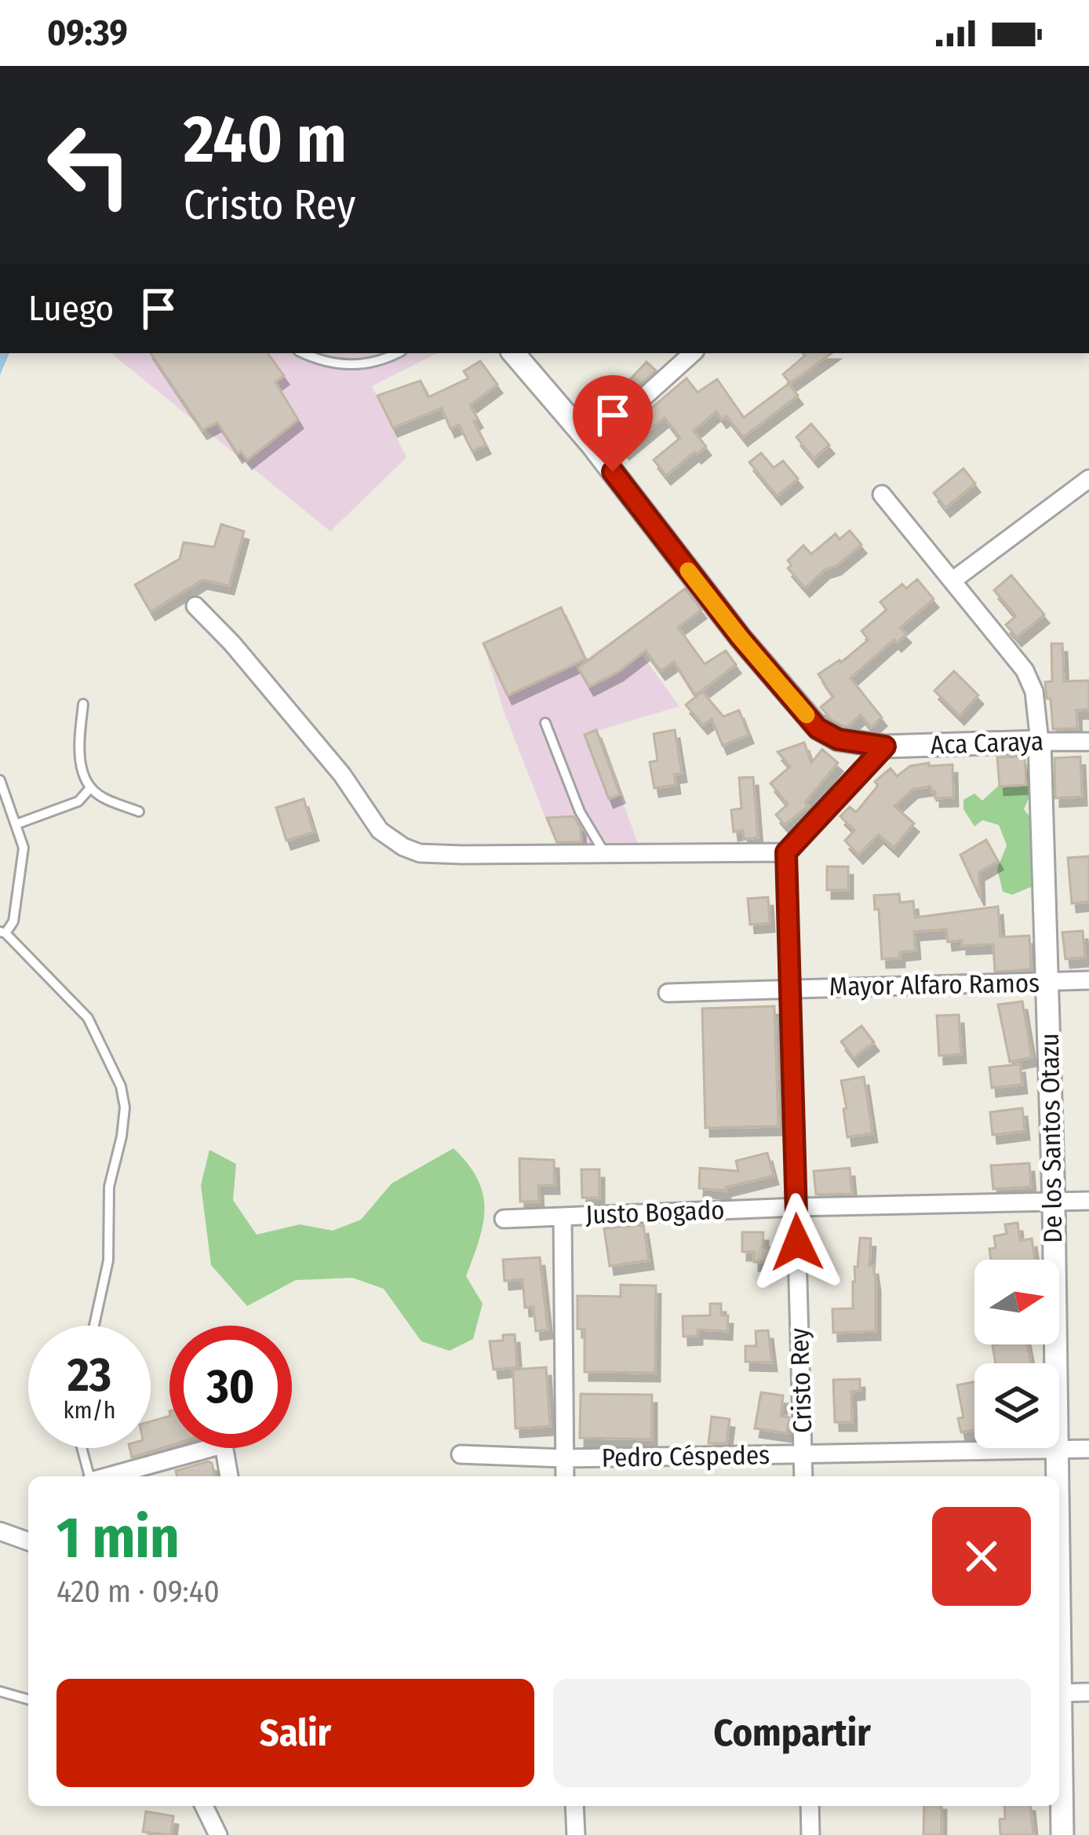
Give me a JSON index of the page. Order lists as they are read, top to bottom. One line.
{"streets":{"street":["Aca Caraya","Mayor Alfaro Ramos","De los Santos Otazu","Justo Bogado","Cristo Rey","Pedro Céspedes"]},"crossings":[["Aca Caraya","De los Santos Otazu"],["Mayor Alfaro Ramos","De los Santos Otazu"],["Mayor Alfaro Ramos","Cristo Rey"],["De los Santos Otazu","Justo Bogado"],["De los Santos Otazu","Pedro Céspedes"],["Justo Bogado","Cristo Rey"],["Cristo Rey","Pedro Céspedes"]],"north":"right","page":{"status":"09:39","turn":["240 m","Cristo Rey"],"then":"Luego","speed":"23 km/h","limit":"30","heading":["1 min","420 m · 09:40"],"buttons":["Salir","Compartir"]}}
